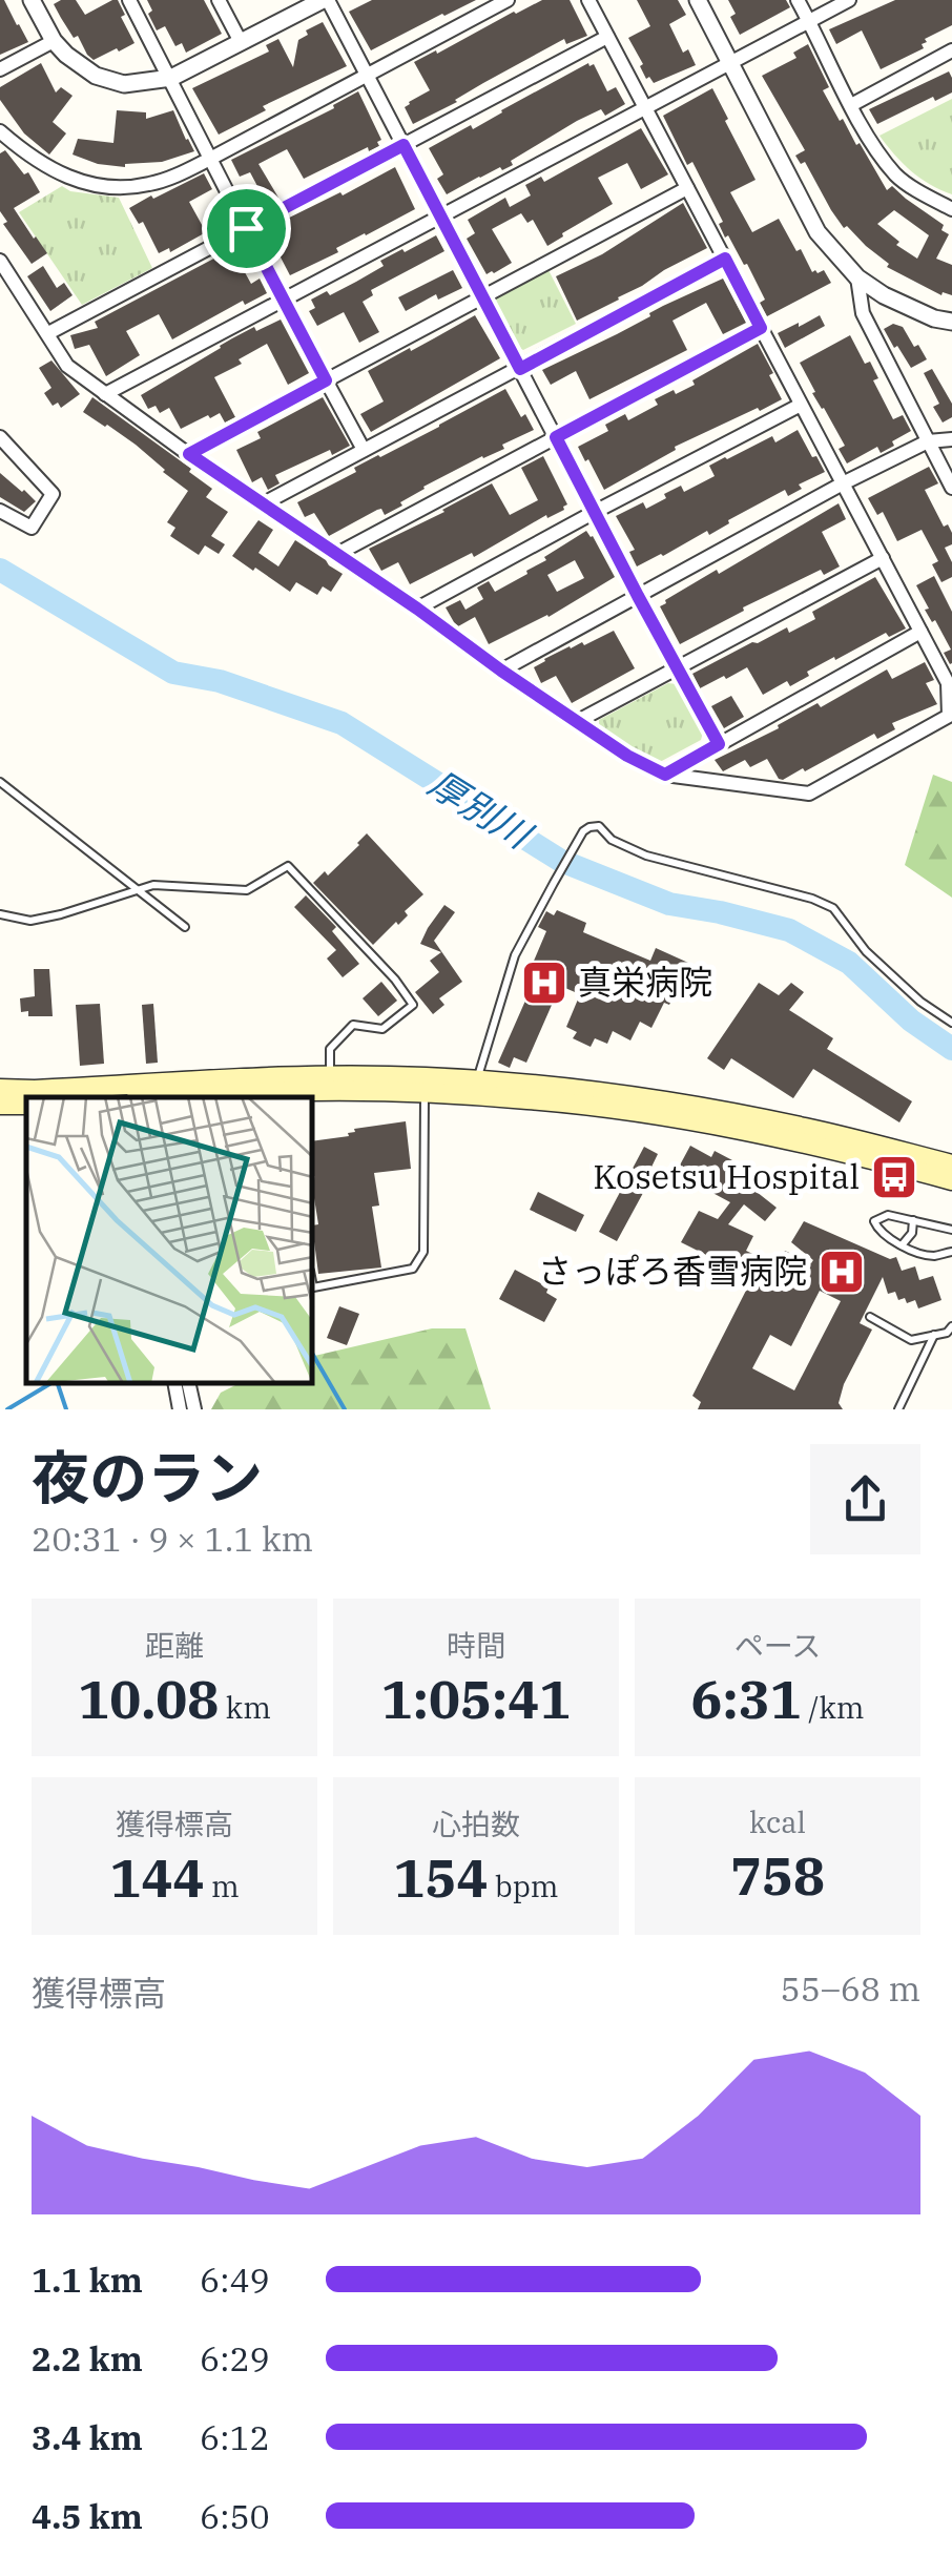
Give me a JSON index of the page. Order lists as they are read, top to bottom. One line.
{"water":["厚別川"],"places":{"hospital":["真栄病院","さっぽろ香雪病院"],"bus stop":["Kosetsu Hospital"]},"page":{"heading":["夜のラン","20:31 · 9 × 1.1 km"],"stats":[["距離","10.08 km"],["時間","1:05:41"],["ペース","6:31 /km"],["獲得標高","144 m"],["心拍数","154 bpm"],["kcal","758"]],"chart":["獲得標高","55–68 m"],"list":[{"name":"1.1 km","note":"6:49"},{"name":"2.2 km","note":"6:29"},{"name":"3.4 km","note":"6:12"},{"name":"4.5 km","note":"6:50"}]}}
